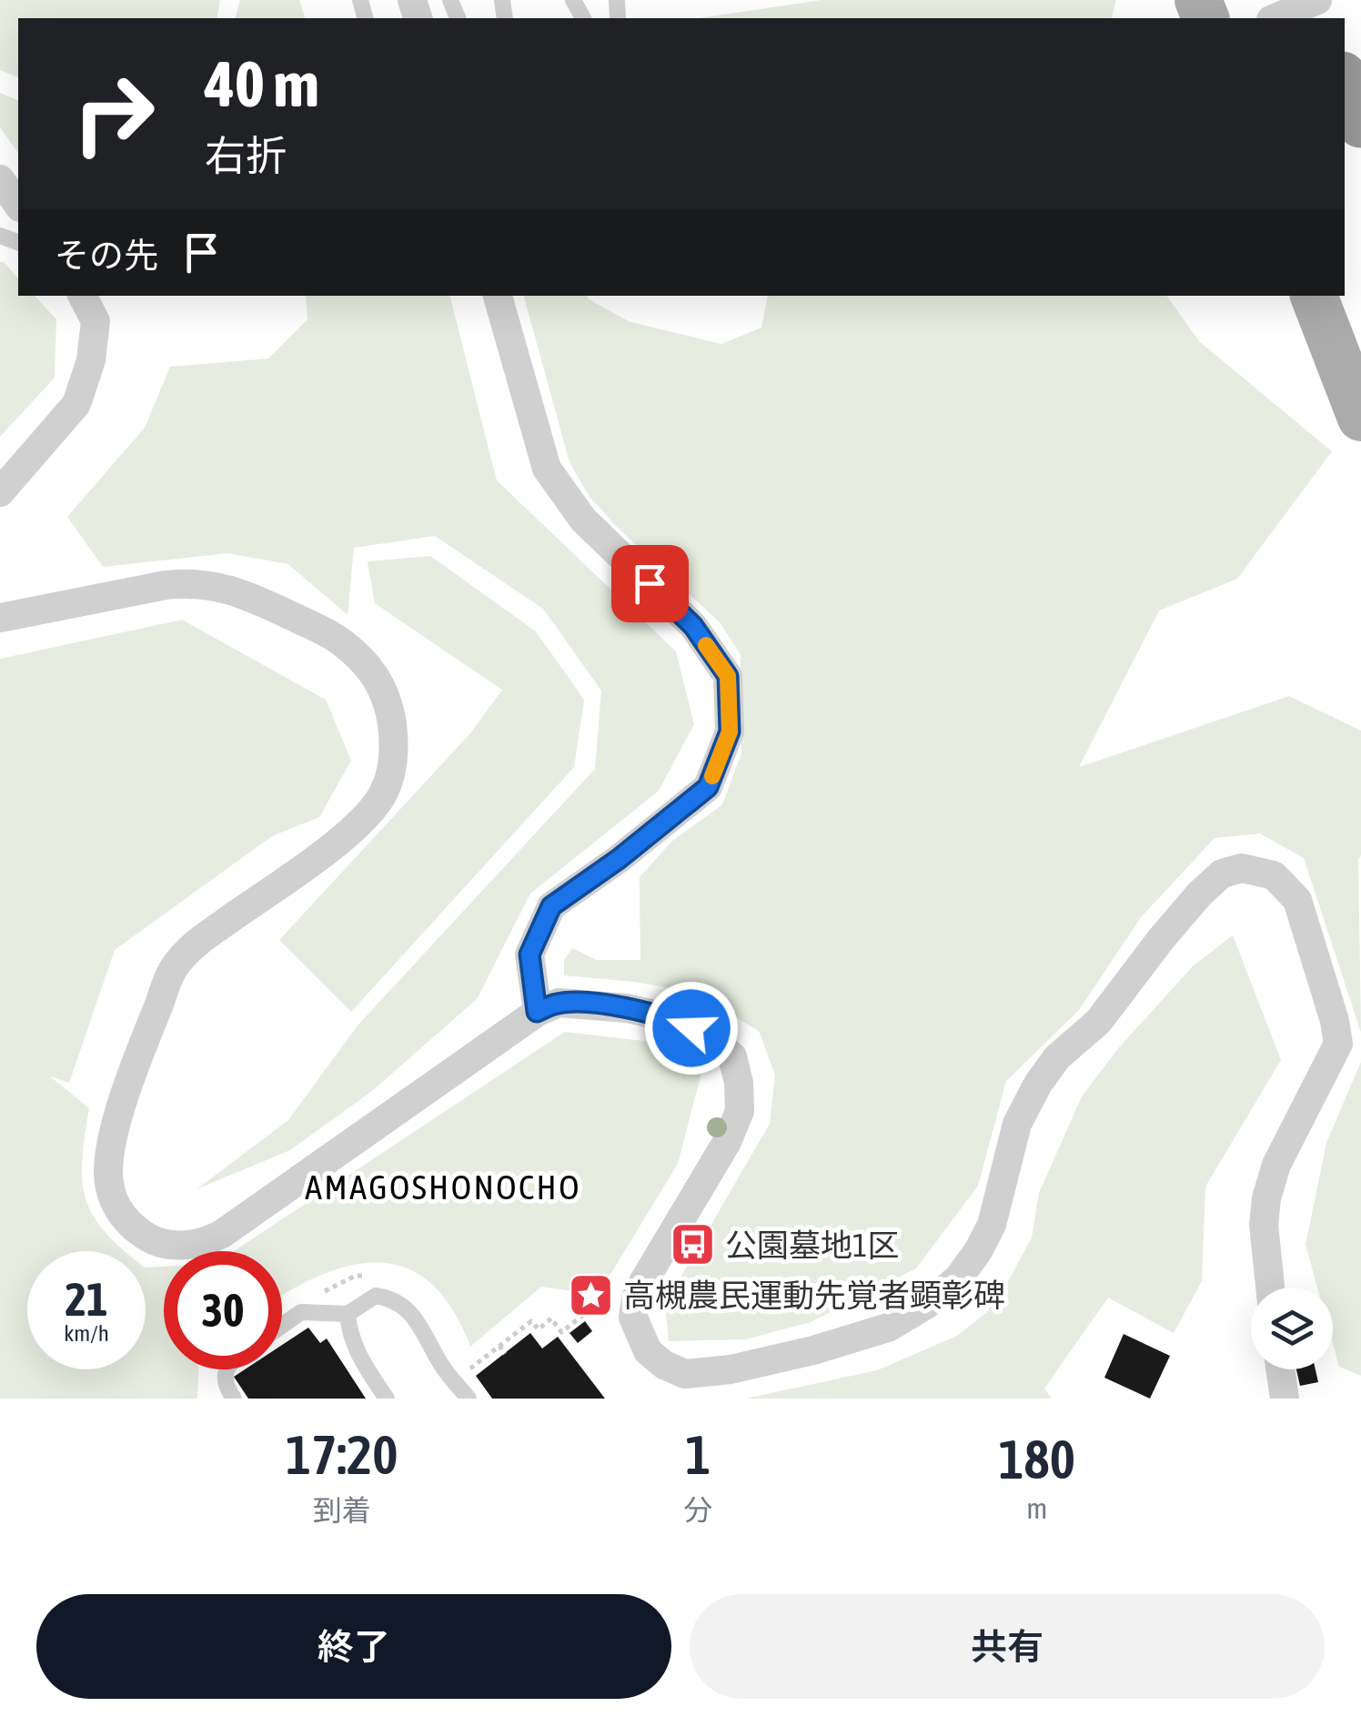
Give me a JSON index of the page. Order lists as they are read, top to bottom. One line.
{"districts":["AMAGOSHONOCHO"],"places":{"bus stop":["公園墓地1区"],"place":["高槻農民運動先覚者顕彰碑"]},"page":{"turn":["40 m","右折"],"then":"その先","speed":"21 km/h","limit":"30","eta":["17:20","到着","1","分","180","m"],"buttons":["終了","共有"]}}
